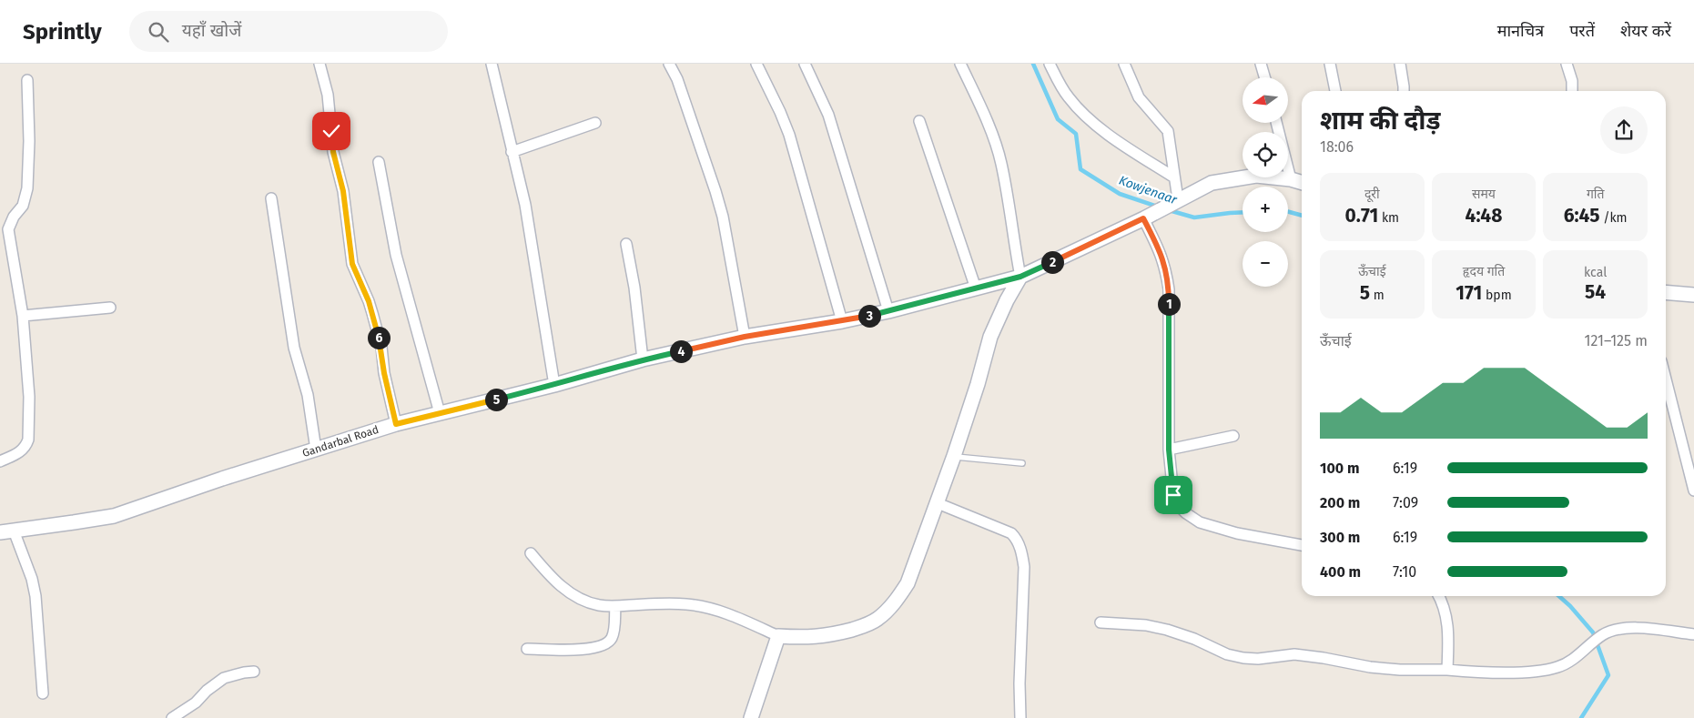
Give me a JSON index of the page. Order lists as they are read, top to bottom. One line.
{"streets":{"street":["Gandarbal Road"]},"water":["Kowjenaar"],"north":"left","page":{"header":"Sprintly","search":"यहाँ खोजें","nav":["मानचित्र","परतें","शेयर करें"],"map_buttons":["+","−"],"heading":["शाम की दौड़","18:06"],"stats":[["दूरी","0.71 km"],["समय","4:48"],["गति","6:45 /km"],["ऊँचाई","5 m"],["हृदय गति","171 bpm"],["kcal","54"]],"pins":["2","1","3","6","4","5"],"chart":["ऊँचाई","121–125 m"],"list":[{"name":"100 m","note":"6:19"},{"name":"200 m","note":"7:09"},{"name":"300 m","note":"6:19"},{"name":"400 m","note":"7:10"}]}}
